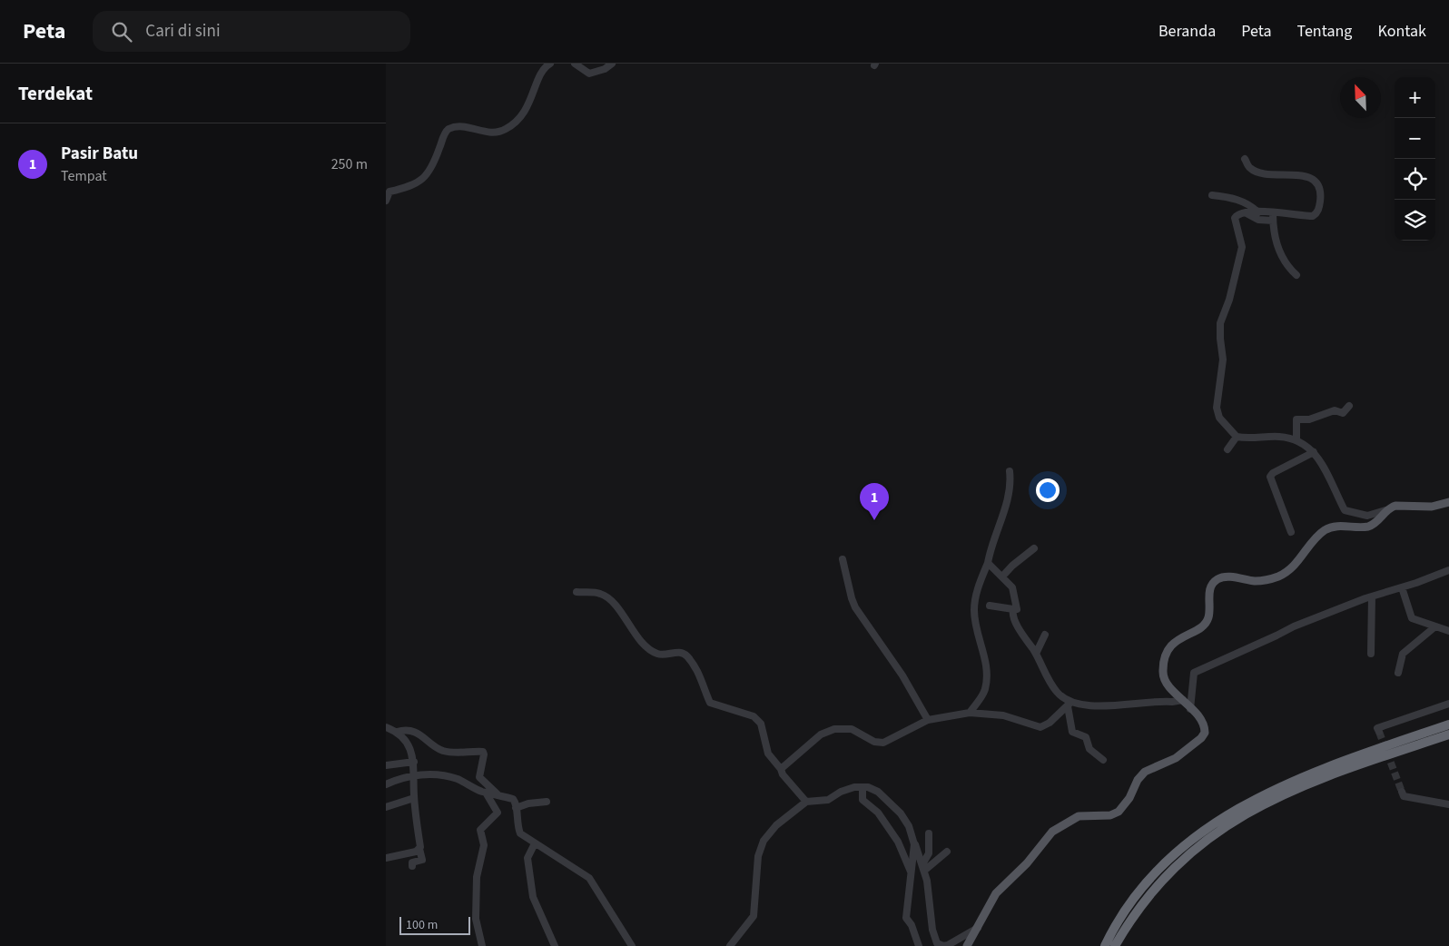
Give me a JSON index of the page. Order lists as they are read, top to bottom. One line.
{"scale_bar":"100 m","north":"top left","page":{"header":"Peta","search":"Cari di sini","nav":["Beranda","Peta","Tentang","Kontak"],"heading":"Terdekat","map_buttons":["+","−"],"list":[{"mark":"1","name":"Pasir Batu","note":"Tempat","value":"250 m"}],"pins":"1","scale":"100 m"}}
